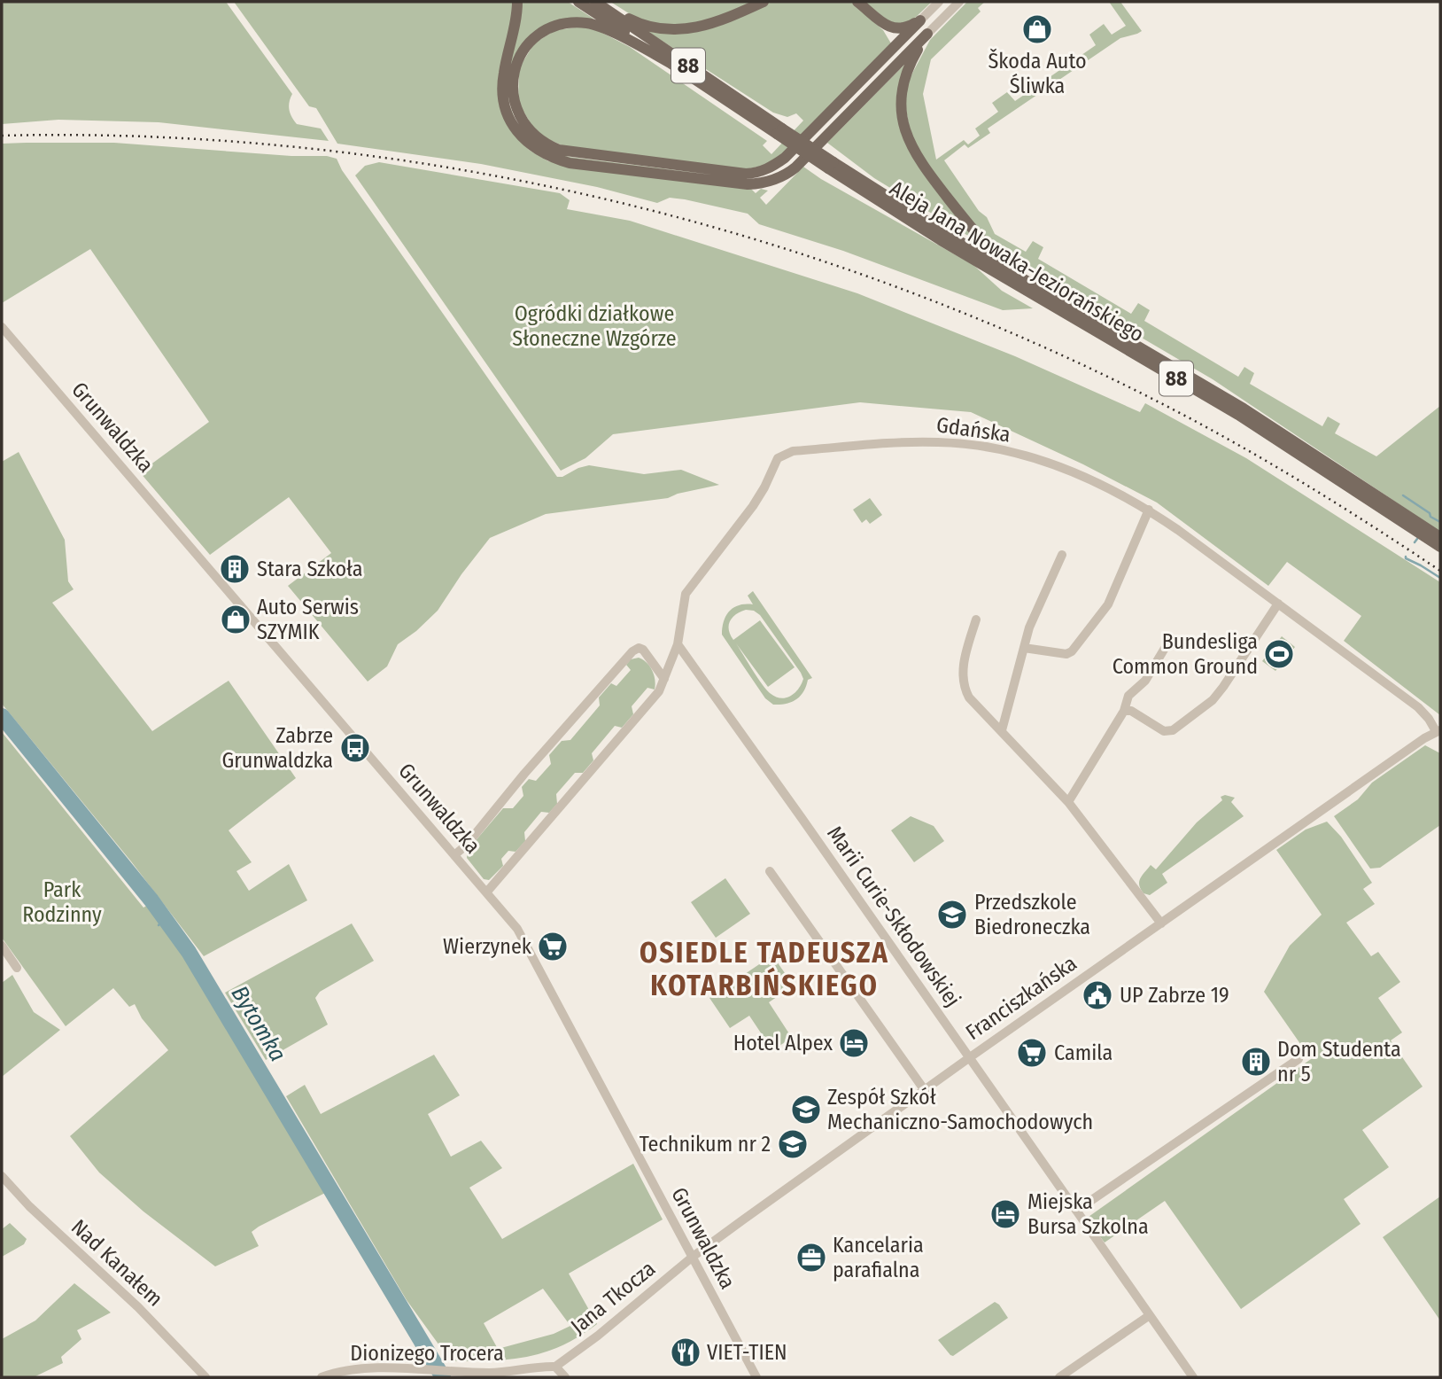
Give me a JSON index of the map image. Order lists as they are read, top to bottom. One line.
{"streets":{"main road":["88","Aleja Jana Nowaka-Jeziorańskiego"],"street":["Grunwaldzka","Gdańska","Marii Curie-Skłodowskiej","Franciszkańska","Nad Kanałem","Jana Tkocza","Dionizego Trocera"]},"crossings":[["Grunwaldzka","Franciszkańska"],["Grunwaldzka","Jana Tkocza"],["Gdańska","Marii Curie-Skłodowskiej"],["Gdańska","Franciszkańska"],["Marii Curie-Skłodowskiej","Franciszkańska"],["Franciszkańska","Jana Tkocza"],["Jana Tkocza","Dionizego Trocera"]],"districts":["OSIEDLE TADEUSZA KOTARBIŃSKIEGO"],"water":["Bytomka"],"parks":["Ogródki działkowe Słoneczne Wzgórze","Park Rodzinny"],"places":{"shop":["Škoda Auto Śliwka","Auto Serwis SZYMIK"],"building":["Stara Szkoła","Dom Studenta nr 5"],"sports":["Bundesliga Common Ground"],"bus stop":["Zabrze Grunwaldzka"],"school or university":["Przedszkole Biedroneczka","Zespół Szkół Mechaniczno-Samochodowych","Technikum nr 2"],"supermarket":["Wierzynek","Camila"],"public building":["UP Zabrze 19"],"hotel":["Hotel Alpex","Miejska Bursa Szkolna"],"office":["Kancelaria parafialna"],"restaurant":["VIET-TIEN"]}}
